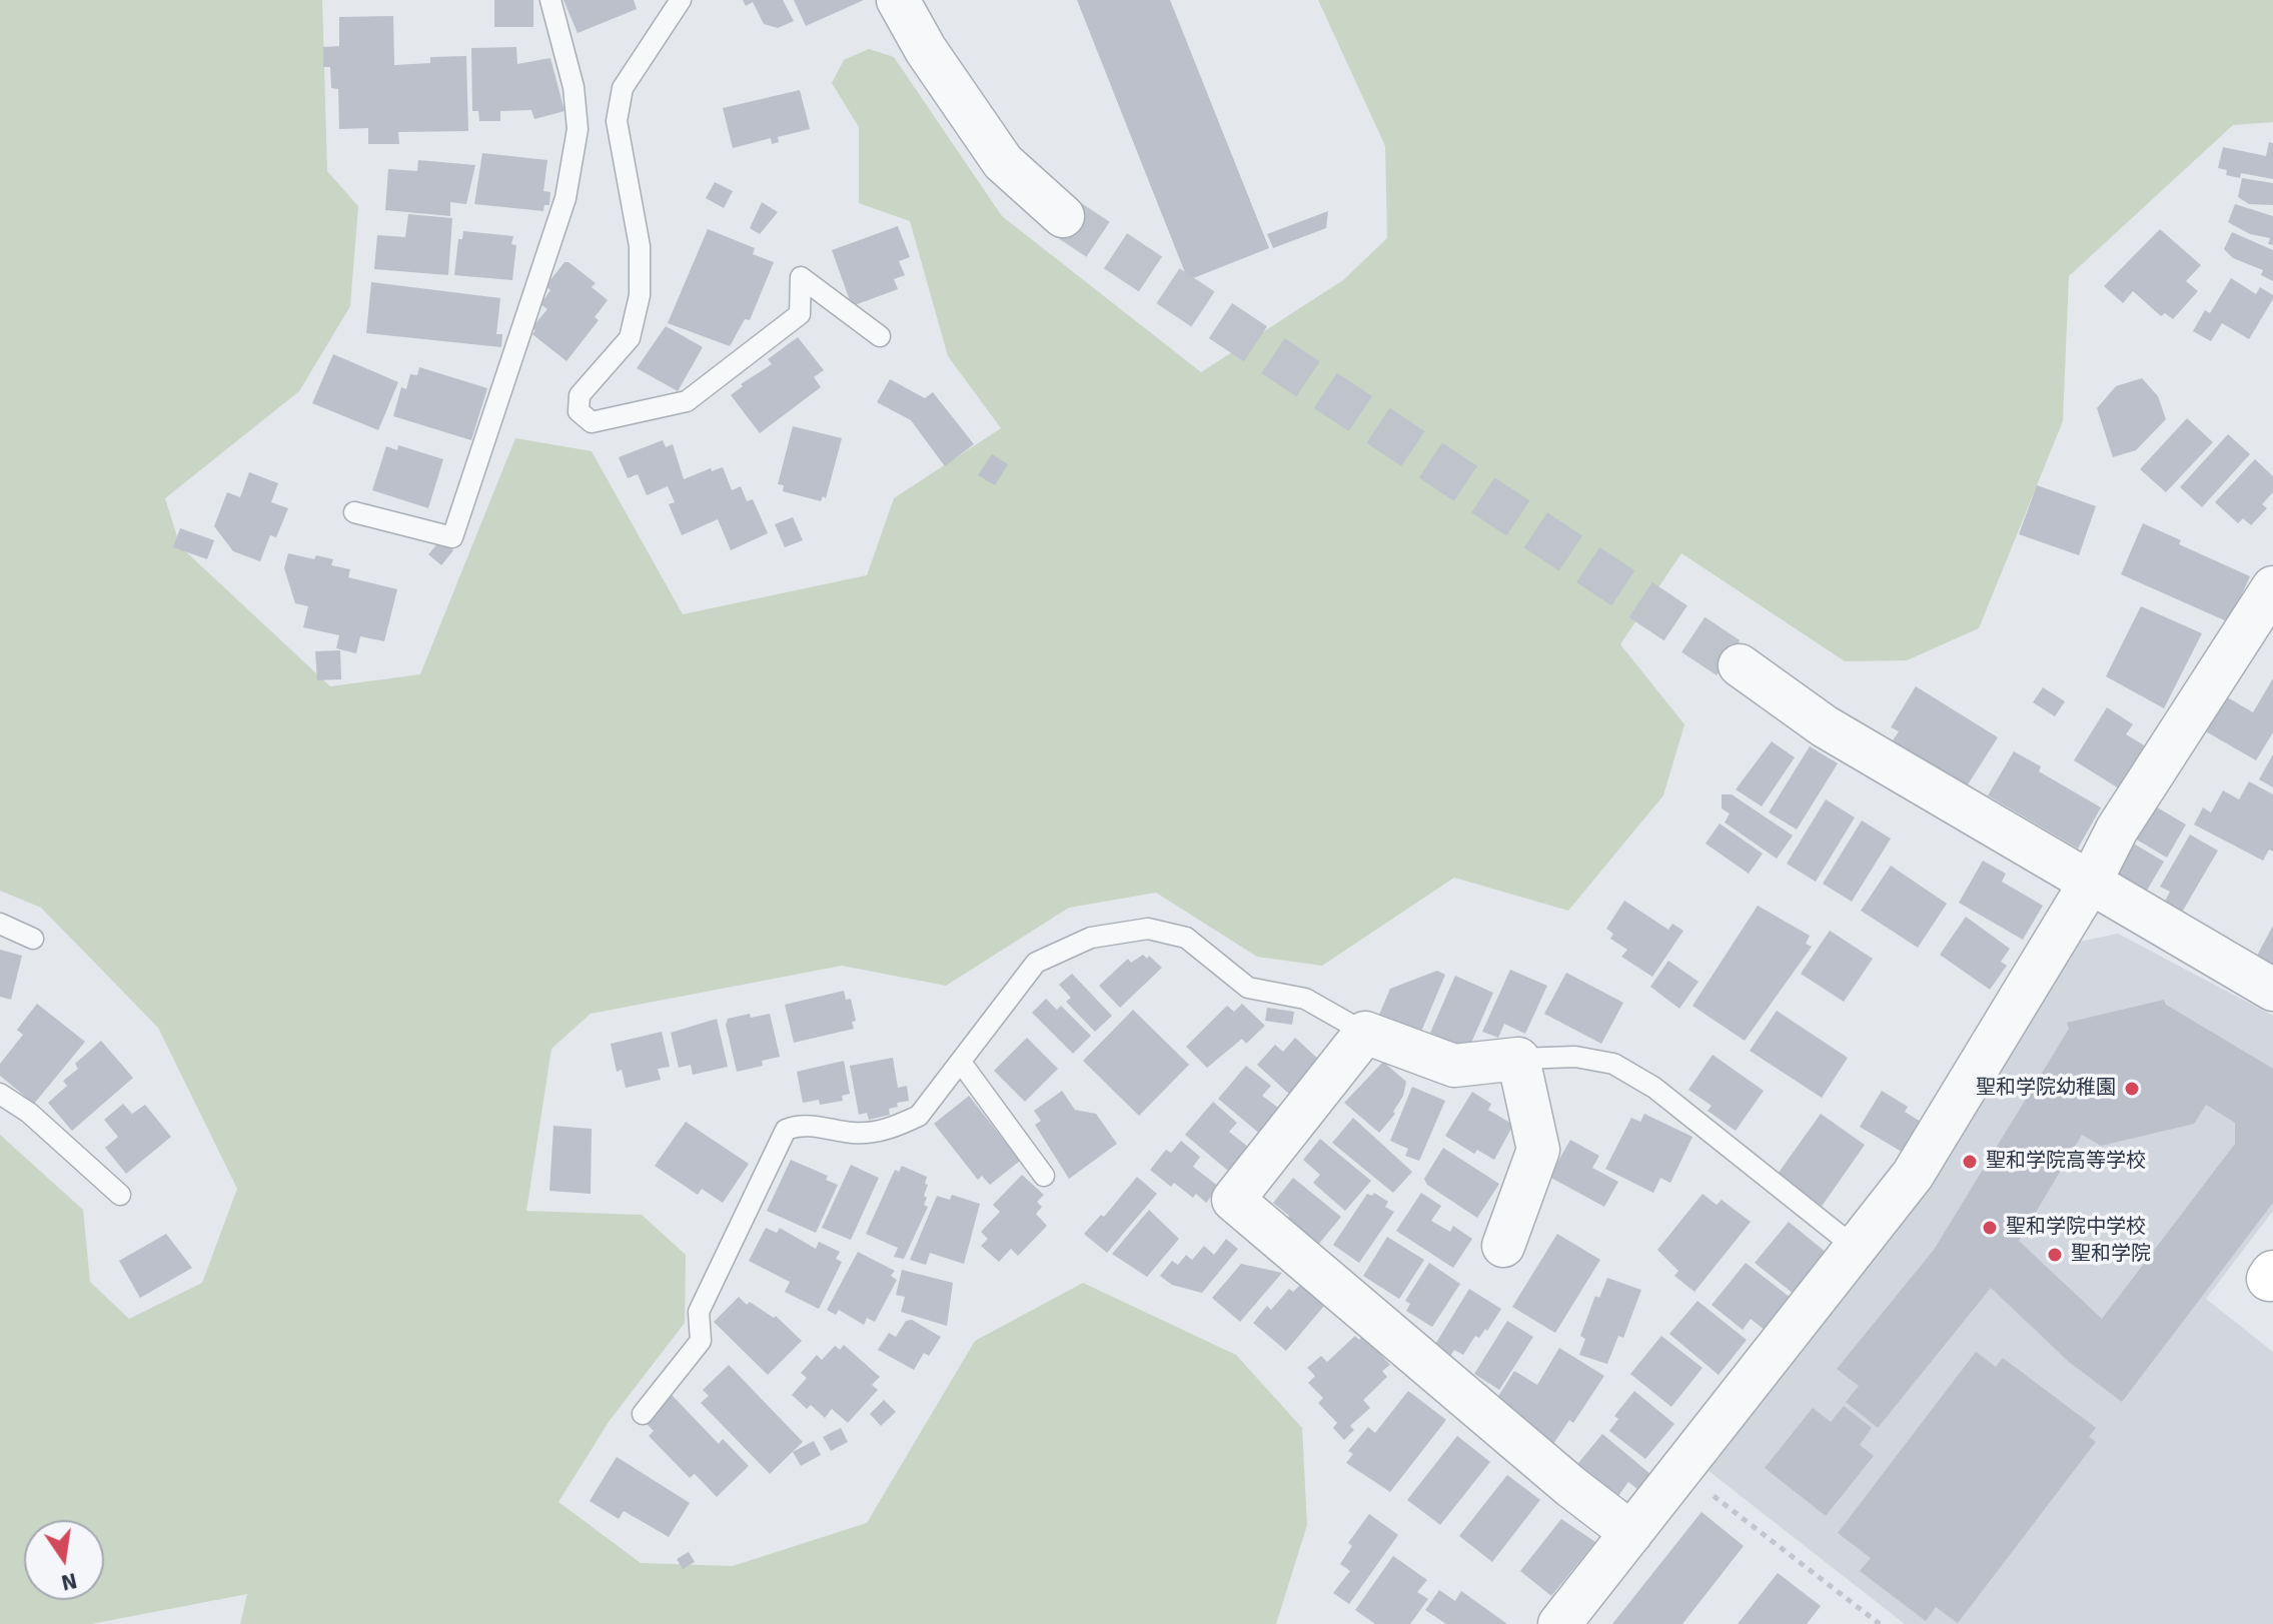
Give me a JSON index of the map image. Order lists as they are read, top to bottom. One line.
{"places":["聖和学院幼稚園","聖和学院高等学校","聖和学院中学校","聖和学院"],"north":"bottom"}
